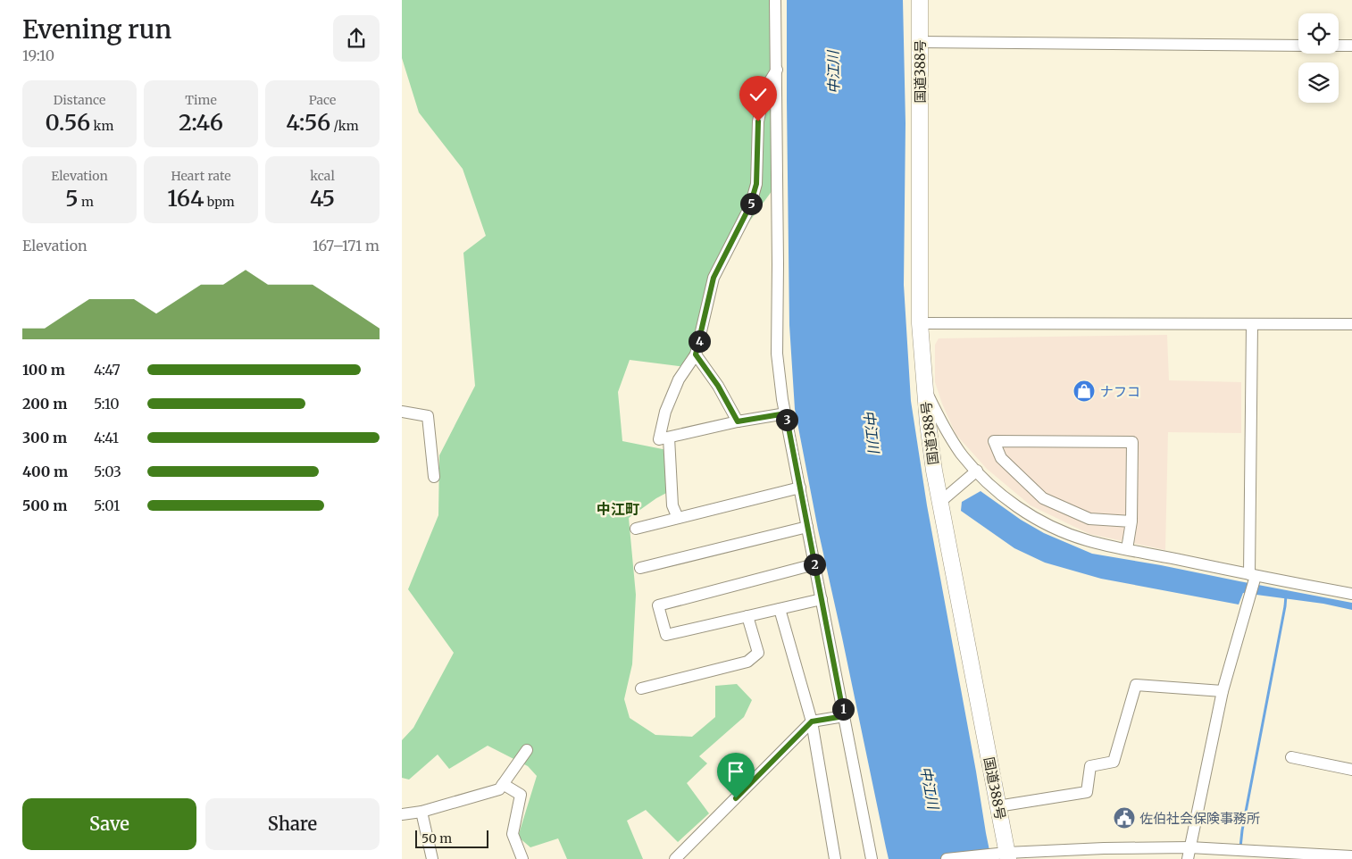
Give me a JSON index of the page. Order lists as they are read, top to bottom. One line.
{"streets":{"highway":["国道388号"]},"districts":["中江町"],"water":["中江川"],"places":{"shop":["ナフコ"],"public building":["佐伯社会保険事務所"]},"scale_bar":"50 m","page":{"heading":["Evening run","19:10"],"stats":[["Distance","0.56 km"],["Time","2:46"],["Pace","4:56 /km"],["Elevation","5 m"],["Heart rate","164 bpm"],["kcal","45"]],"pins":["5","4","3","2","1"],"chart":["Elevation","167–171 m"],"list":[{"name":"100 m","note":"4:47"},{"name":"200 m","note":"5:10"},{"name":"300 m","note":"4:41"},{"name":"400 m","note":"5:03"},{"name":"500 m","note":"5:01"}],"buttons":["Save","Share"],"scale":"50 m"}}
